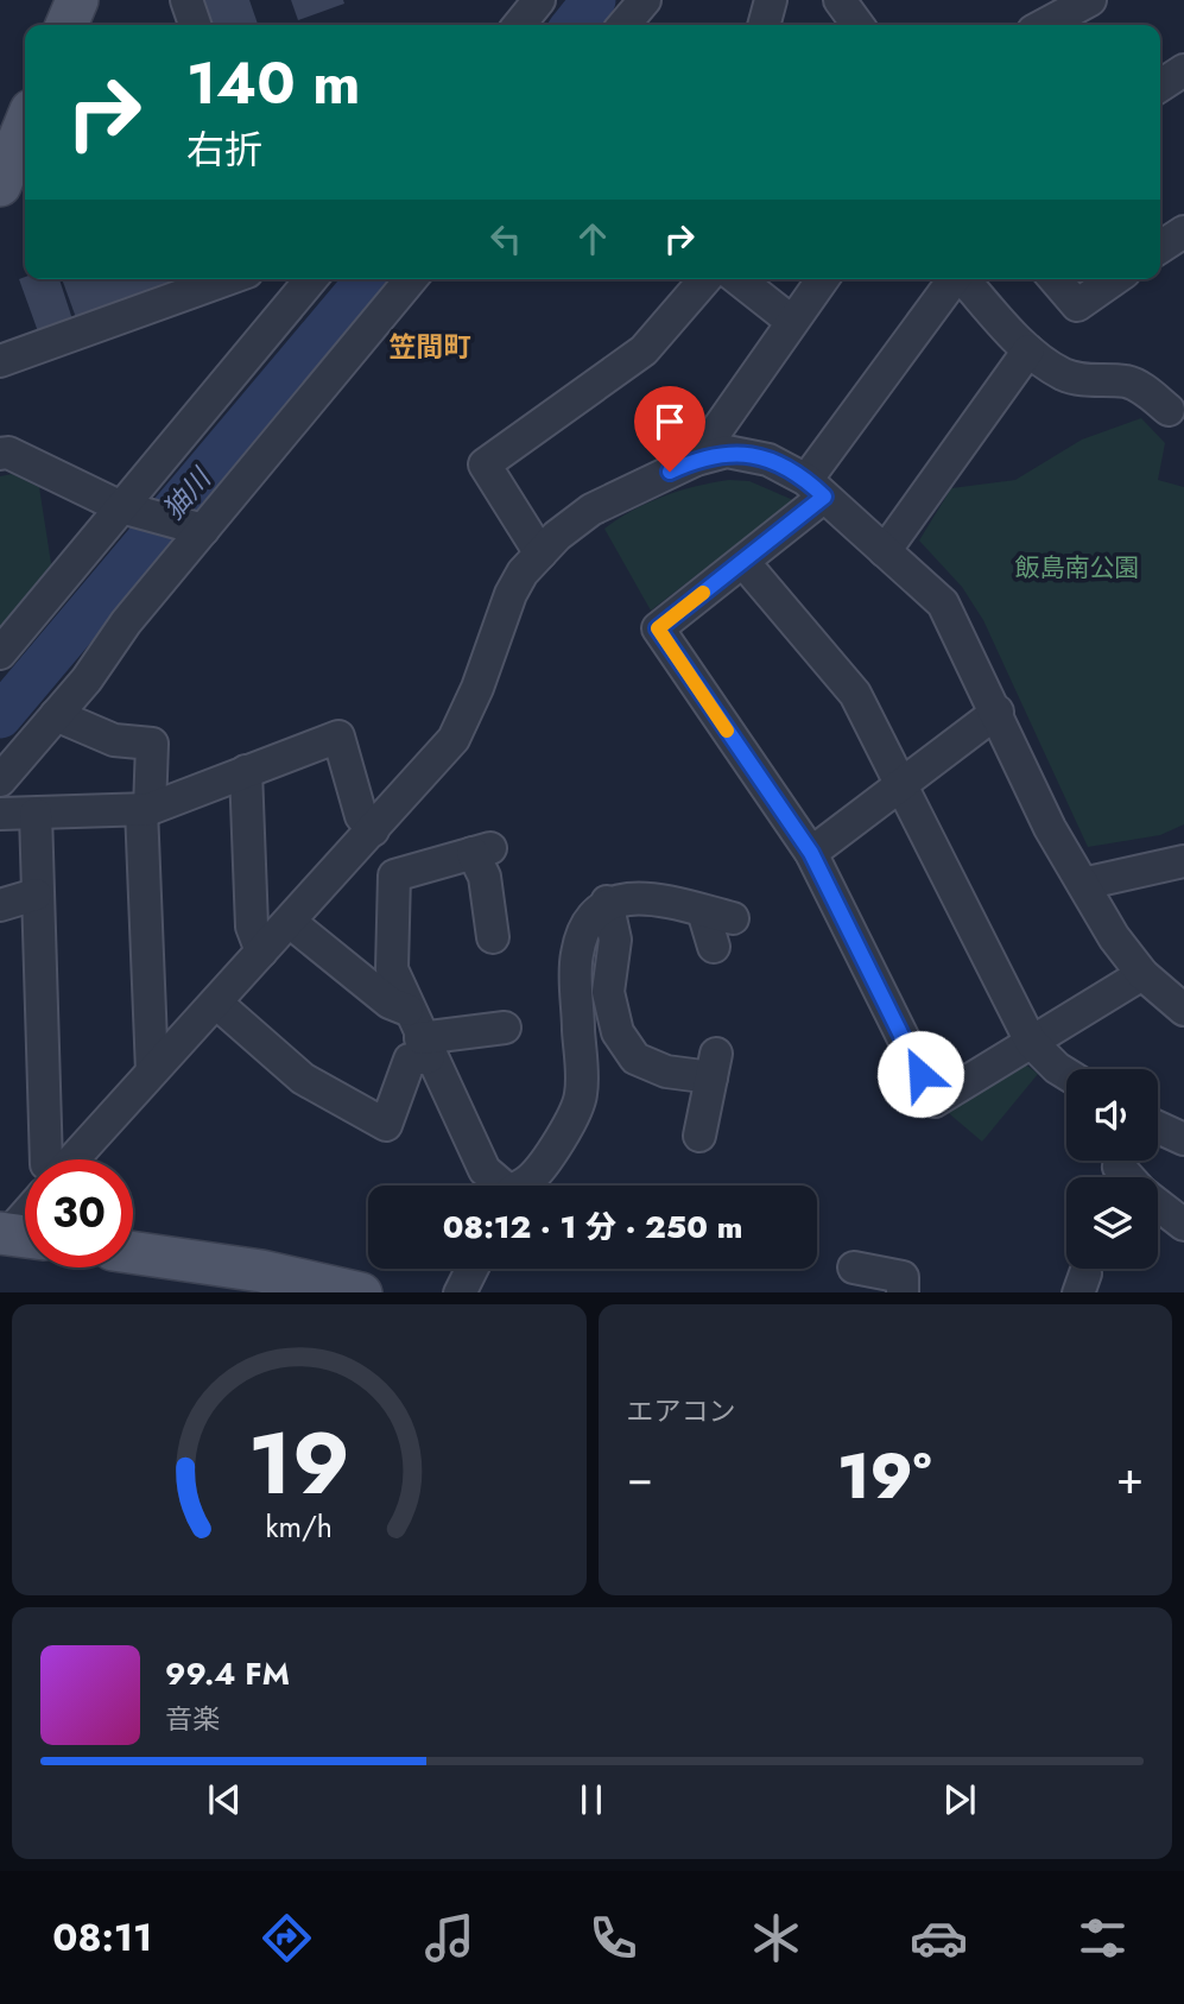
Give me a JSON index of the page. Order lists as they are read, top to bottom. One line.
{"districts":["笠間町"],"water":["㹨川"],"parks":["飯島南公園"],"page":{"turn":["140 m","右折"],"limit":"30","trip":"08:12 · 1 分 · 250 m","tile":"エアコン","heat":["−","19°","+"],"song":["99.4 FM","音楽"],"tabs":"08:11","gauge":["19","km/h"]}}
